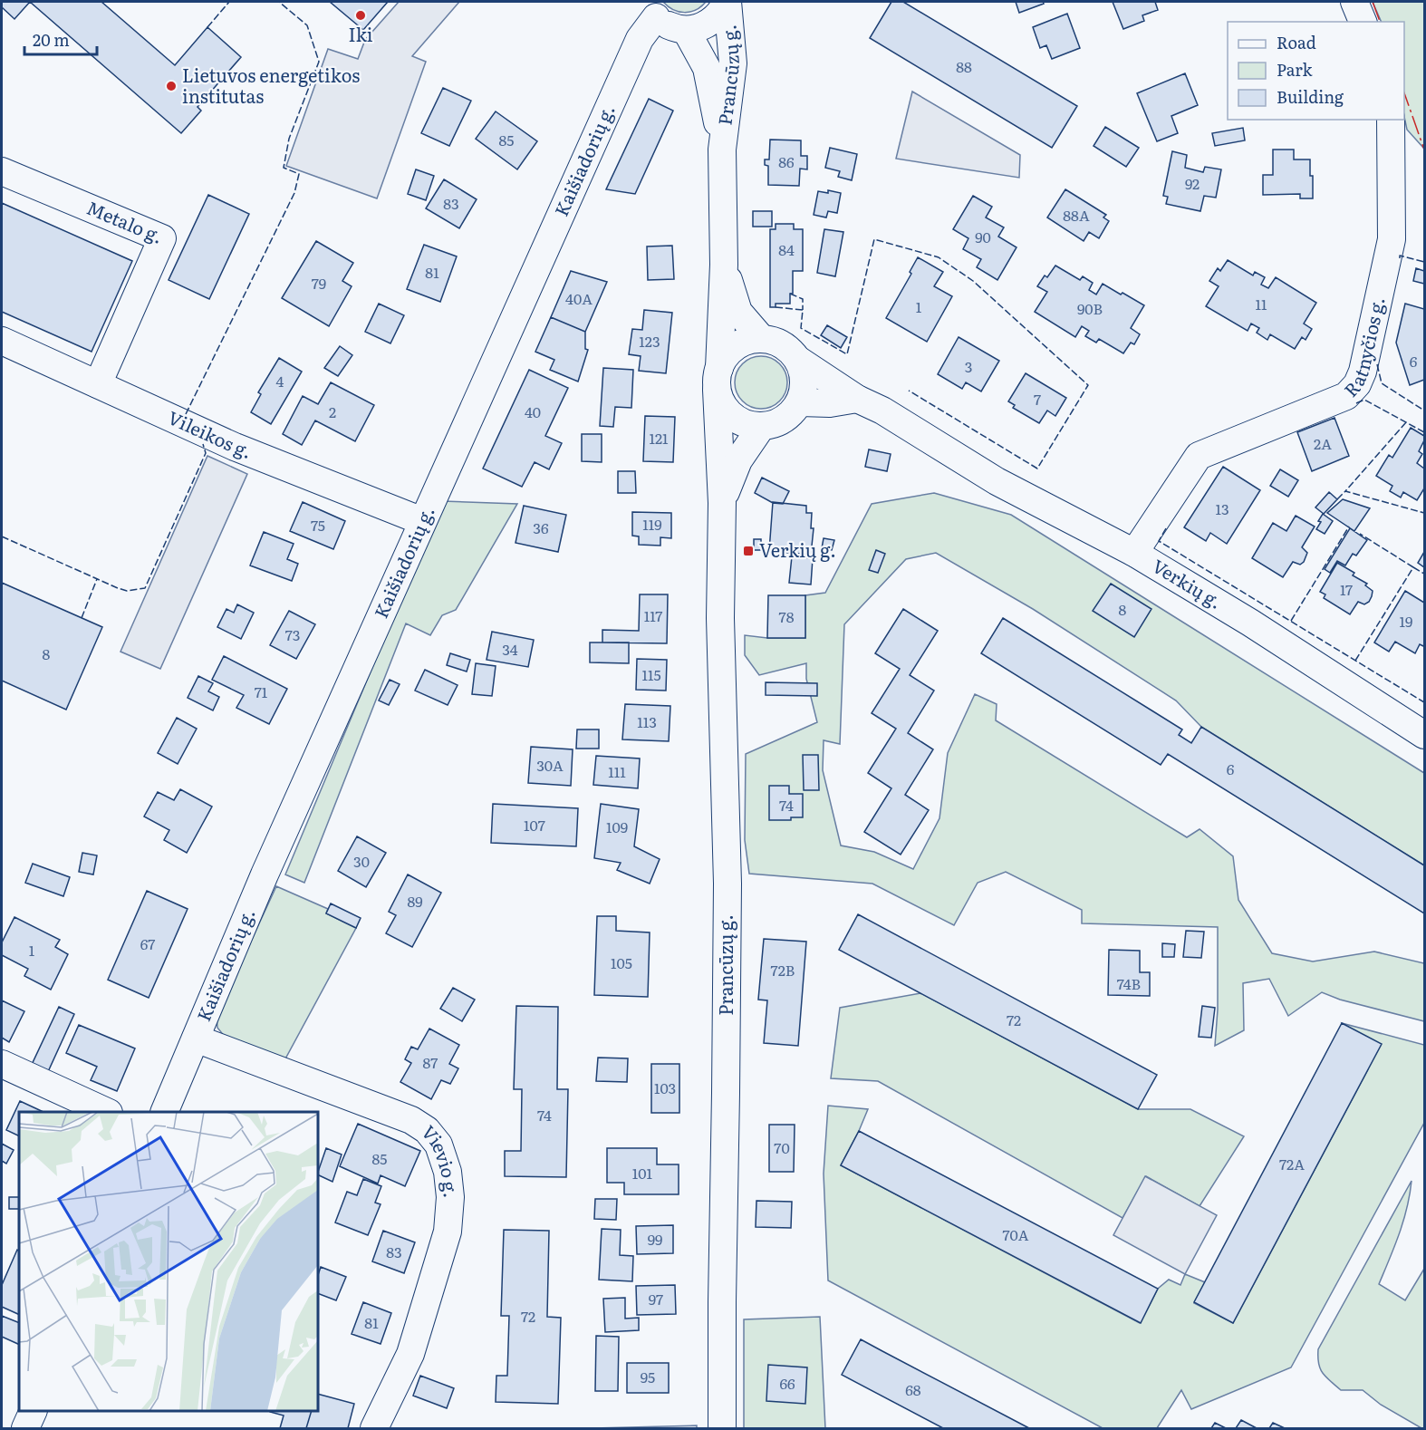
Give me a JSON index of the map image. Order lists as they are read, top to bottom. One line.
{"streets":{"street":["Prancūzų g.","Kaišiadorių g.","Metalo g.","Ratnyčios g.","Vileikos g.","Verkių g.","Vievio g."]},"crossings":[["Prancūzų g.","Verkių g."],["Kaišiadorių g.","Vileikos g."],["Kaišiadorių g.","Vievio g."],["Metalo g.","Vileikos g."],["Ratnyčios g.","Verkių g."]],"places":{"other":["Iki","Lietuvos energetikos institutas"],"transit":["Verkių g."]},"house_numbers":["88","85","86","92","83","88A","90","84","81","79","40A","11","1","90B","123","6","3","4","7","2","40","121","2A","13","119","75","36","17","8","117","78","19","73","34","8","115","71","113","30A","6","111","74","107","109","30","89","67","1","105","72B","74B","72","87","103","74","70","85","72A","101","70A","99","83","97","72","81","95","66","68"],"legend":["Road","Park","Building"],"scale_bar":"20 m"}
